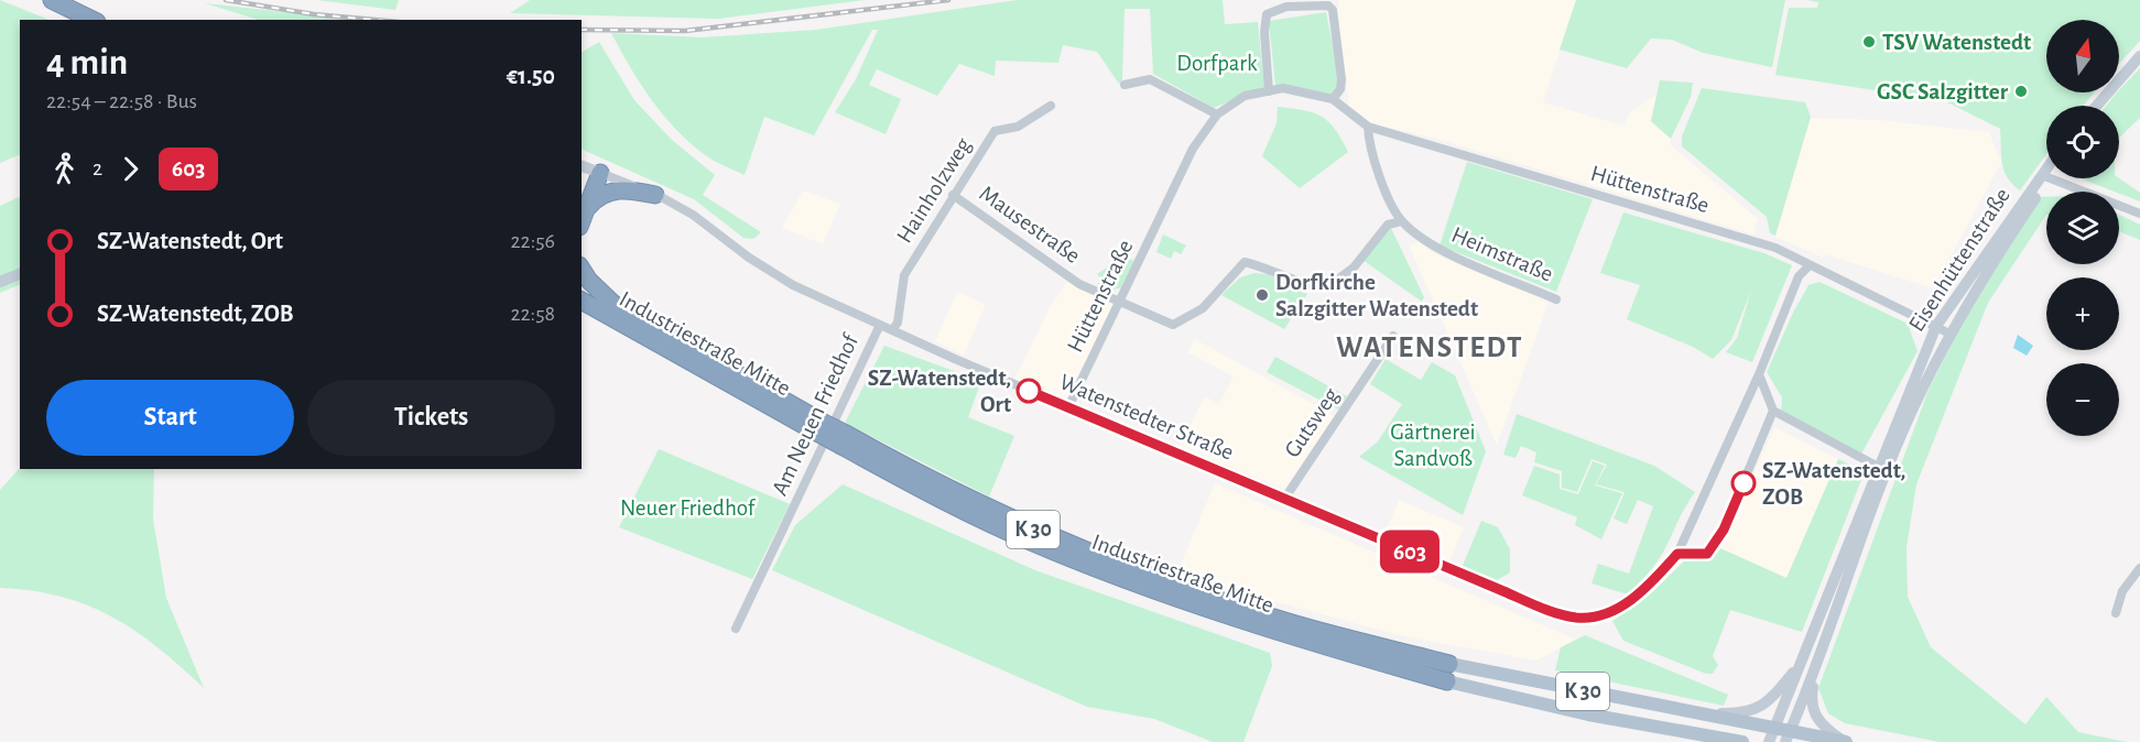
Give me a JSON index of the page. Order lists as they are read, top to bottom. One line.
{"streets":{"highway":["Industriestraße Mitte","K 30"],"street":["Hüttenstraße","Hainholzweg","Mausestraße","Heimstraße","Eisenhüttenstraße","Am Neuen Friedhof","Watenstedter Straße","Gutsweg"]},"crossings":[["Hüttenstraße","Mausestraße"],["Hüttenstraße","Eisenhüttenstraße"],["Hüttenstraße","Watenstedter Straße"],["Hainholzweg","Mausestraße"],["Hainholzweg","Watenstedter Straße"],["Mausestraße","Heimstraße"],["Eisenhüttenstraße","Industriestraße Mitte"],["Eisenhüttenstraße","K 30"],["Industriestraße Mitte","K 30"],["Am Neuen Friedhof","Watenstedter Straße"],["Watenstedter Straße","Gutsweg"]],"districts":["WATENSTEDT"],"parks":["Dorfpark","Gärtnerei Sandvoß","Neuer Friedhof"],"places":["TSV Watenstedt","GSC Salzgitter","Dorfkirche Salzgitter Watenstedt","SZ-Watenstedt, Ort","SZ-Watenstedt, ZOB"],"lines":["bus line 603"],"north":"top","page":{"on_map":"603","map_buttons":["+","−"],"heading":["4 min","22:54 – 22:58 · Bus","€1.50"],"legs":["2","603"],"list":[{"name":"SZ-Watenstedt, Ort","value":"22:56"},{"name":"SZ-Watenstedt, ZOB","value":"22:58"}],"buttons":["Start","Tickets"]}}
